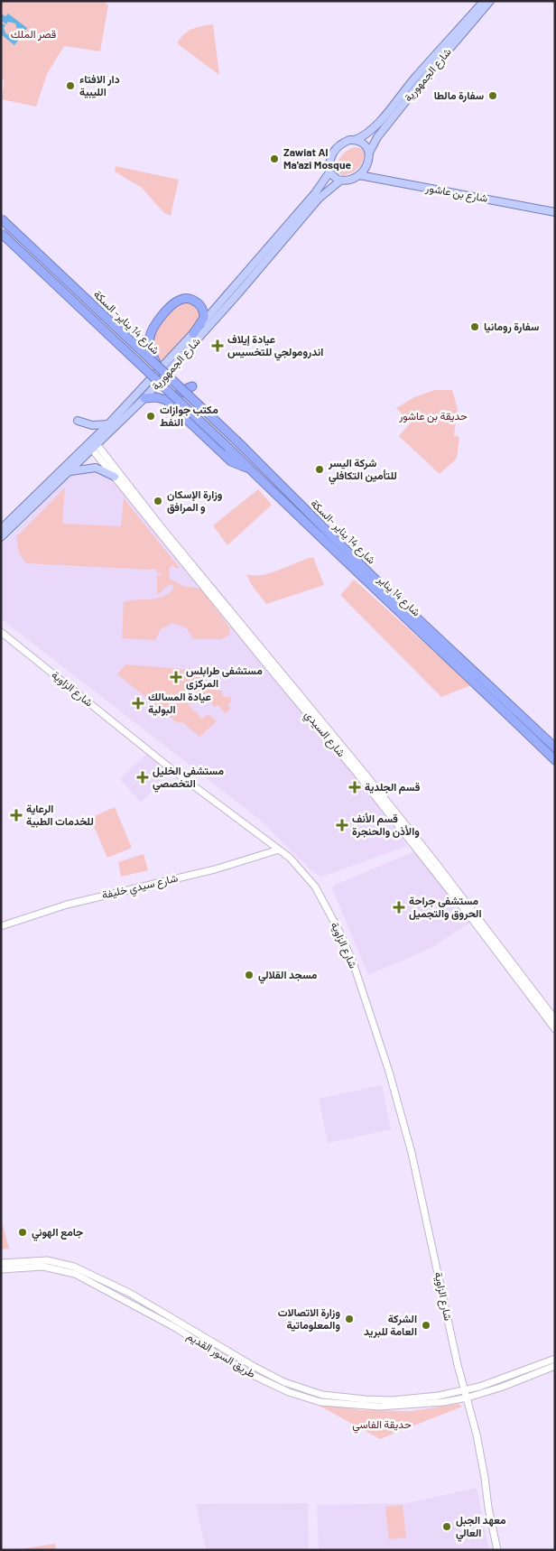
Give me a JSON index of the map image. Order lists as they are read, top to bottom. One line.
{"streets":{"highway":["شارع 14 يناير- السكة","شارع 14 يناير -السكة","شارع 14 يناير"],"main road":["شارع الجمهورية","شارع بن عاشور","شارع الزاوية","شارع السيدي","شارع سيدي خليفة","طريق السور القديم"]},"crossings":[["شارع الجمهورية","شارع بن عاشور"],["شارع الجمهورية","شارع السيدي"],["شارع 14 يناير- السكة","شارع 14 يناير -السكة"],["شارع 14 يناير- السكة","شارع 14 يناير"],["شارع الزاوية","شارع سيدي خليفة"],["شارع الزاوية","طريق السور القديم"]],"parks":["قصر الملك","حديقة بن عاشور","حديقة الفاسي"],"places":{"other":["دار اﻻفتاء الليبية","سفارة مالطا","Zawiat Al Ma'azi Mosque","سفارة رومانيا","مكتب جوازات النفط","شركة اليسر للتأمين التكافلي","وزارة الإسكان و المرافق","مسجد القلالي","جامع الهوني","وزارة الاتصالات والمعلوماتية","الشركة العامة للبريد","معهد الجبل العالي"],"health":["عيادة إيلاف اندرومولجي للتخسيس","مستشفى طرابلس المركزي","عيادة المسالك البولية","مستشفى الخليل التخصصي","قسم الجلدية","الرعاية للخدمات الطبية","قسم الأنف والأذن والحنجرة","مستشفي جراحة الحروق والتجميل"]}}
